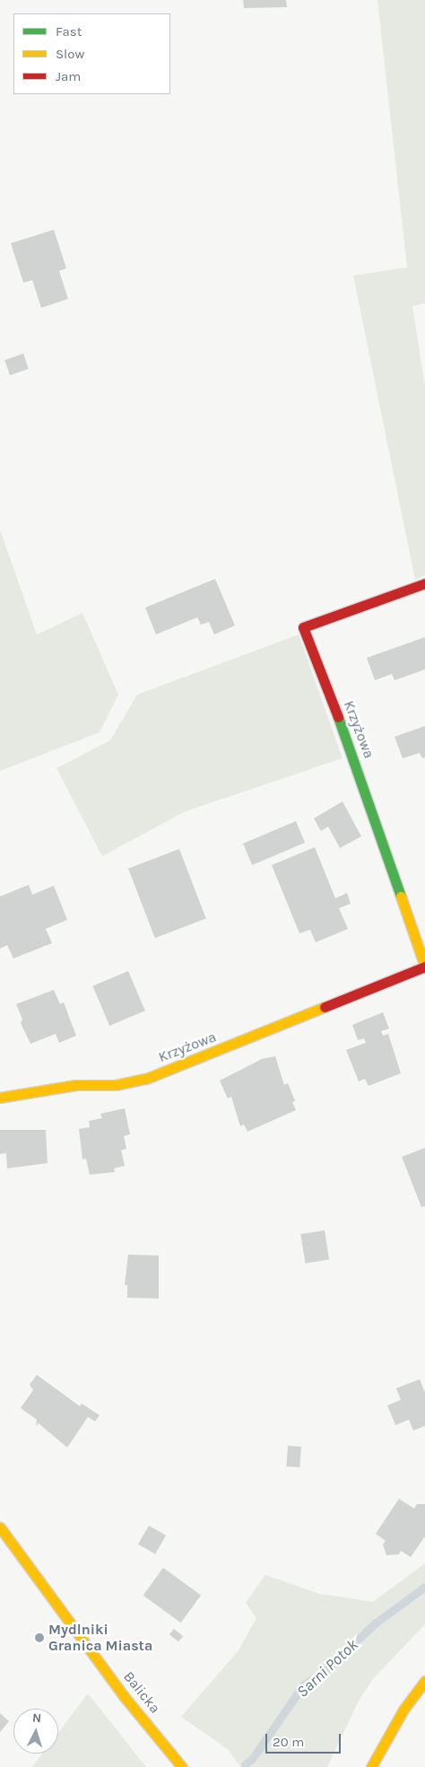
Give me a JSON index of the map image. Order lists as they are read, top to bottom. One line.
{"streets":{"street":["Krzyżowa","Balicka"]},"water":["Sarni Potok"],"places":["Mydlniki Granica Miasta"],"legend":["Fast","Slow","Jam"],"scale_bar":"20 m","north":"top"}
